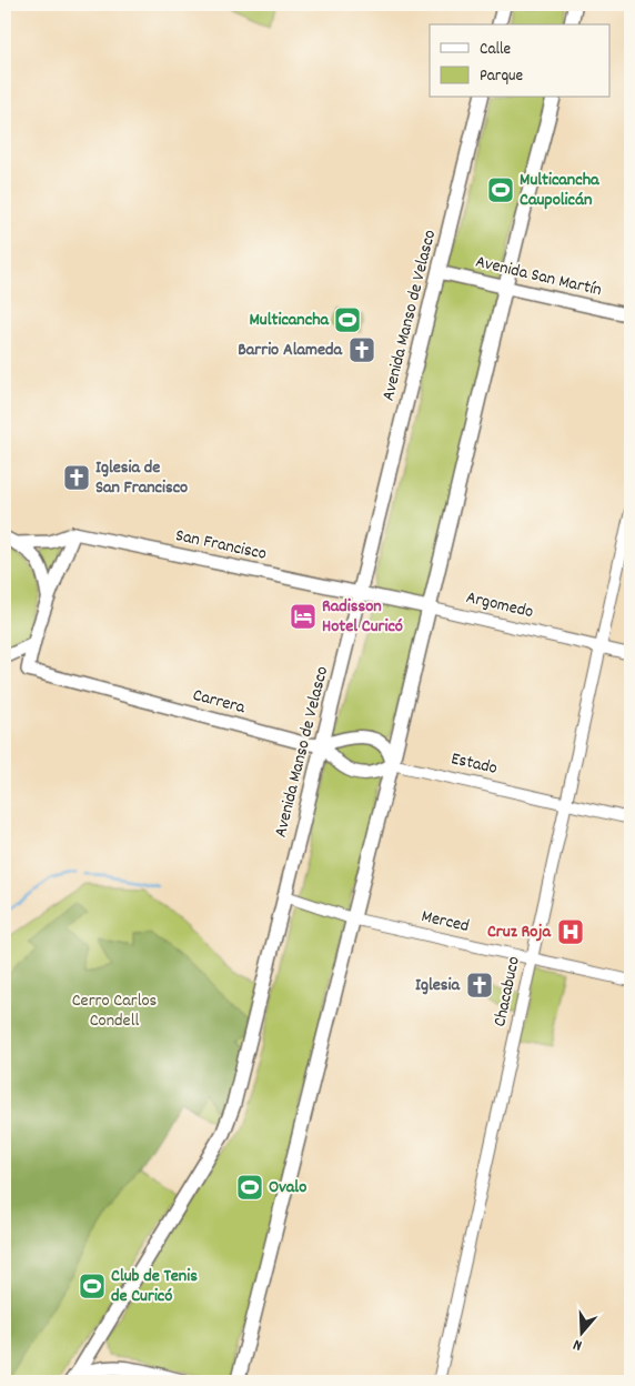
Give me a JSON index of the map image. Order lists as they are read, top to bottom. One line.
{"streets":{"main road":["Avenida San Martín","Avenida Manso de Velasco","San Francisco","Argomedo","Carrera"],"street":["Estado","Merced","Chacabuco"]},"crossings":[["Avenida San Martín","Avenida Manso de Velasco"],["Avenida Manso de Velasco","San Francisco"],["Avenida Manso de Velasco","Argomedo"],["Avenida Manso de Velasco","Carrera"],["Avenida Manso de Velasco","Merced"],["San Francisco","Argomedo"],["Argomedo","Chacabuco"],["Estado","Chacabuco"],["Merced","Chacabuco"]],"parks":["Cerro Carlos Condell"],"places":{"sports":["Multicancha Caupolicán","Multicancha","Ovalo","Club de Tenis de Curicó"],"church":["Barrio Alameda","Iglesia de San Francisco","Iglesia"],"hotel":["Radisson Hotel Curicó"],"hospital":["Cruz Roja"]},"legend":["Calle","Parque"],"north":"bottom"}
